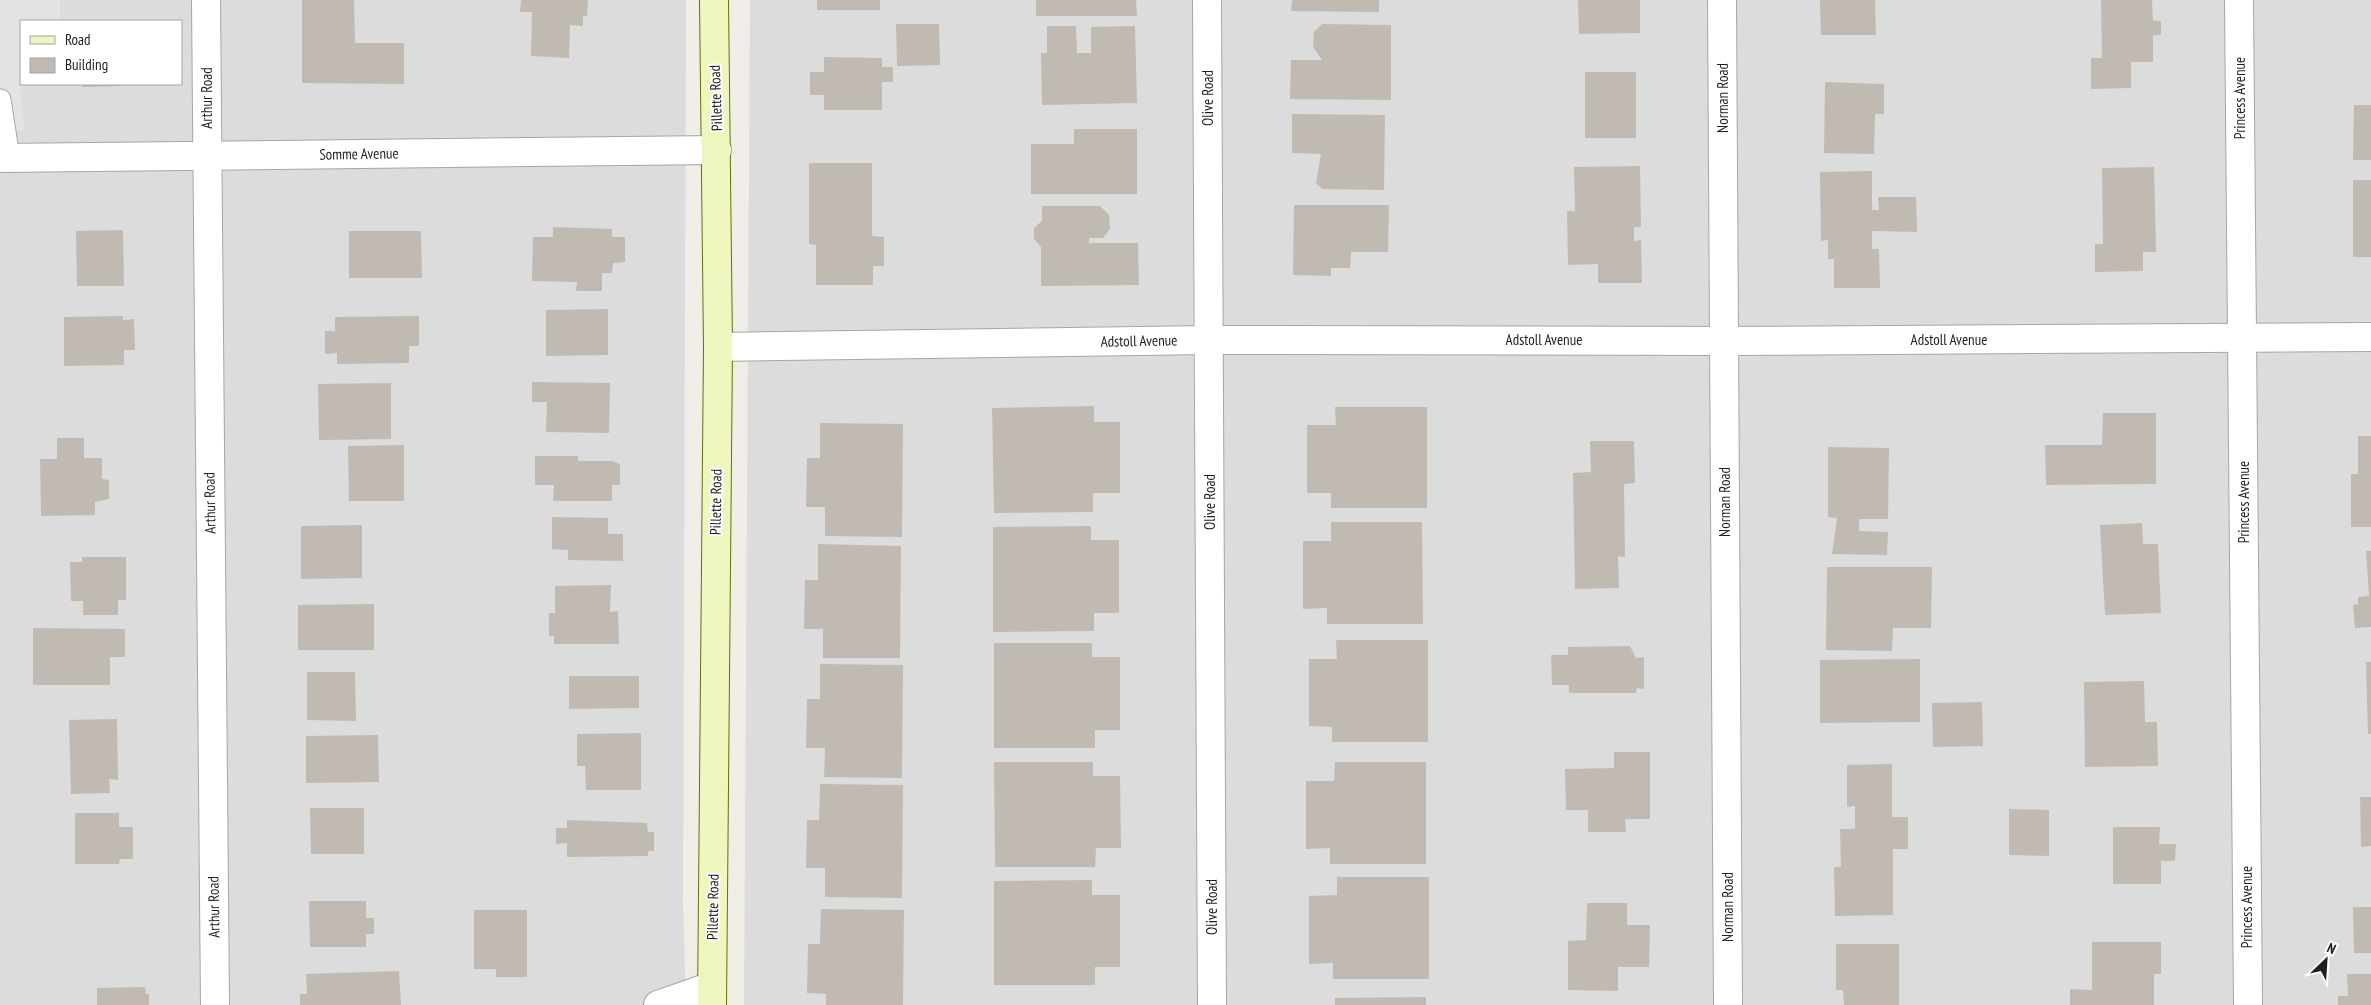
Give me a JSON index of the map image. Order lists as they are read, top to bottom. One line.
{"streets":{"street":["Arthur Road","Pillette Road","Olive Road","Norman Road","Princess Avenue","Somme Avenue","Adstoll Avenue"]},"crossings":[["Arthur Road","Somme Avenue"],["Pillette Road","Somme Avenue"],["Pillette Road","Adstoll Avenue"],["Olive Road","Adstoll Avenue"],["Norman Road","Adstoll Avenue"],["Princess Avenue","Adstoll Avenue"]],"legend":["Road","Building"],"north":"top right"}
